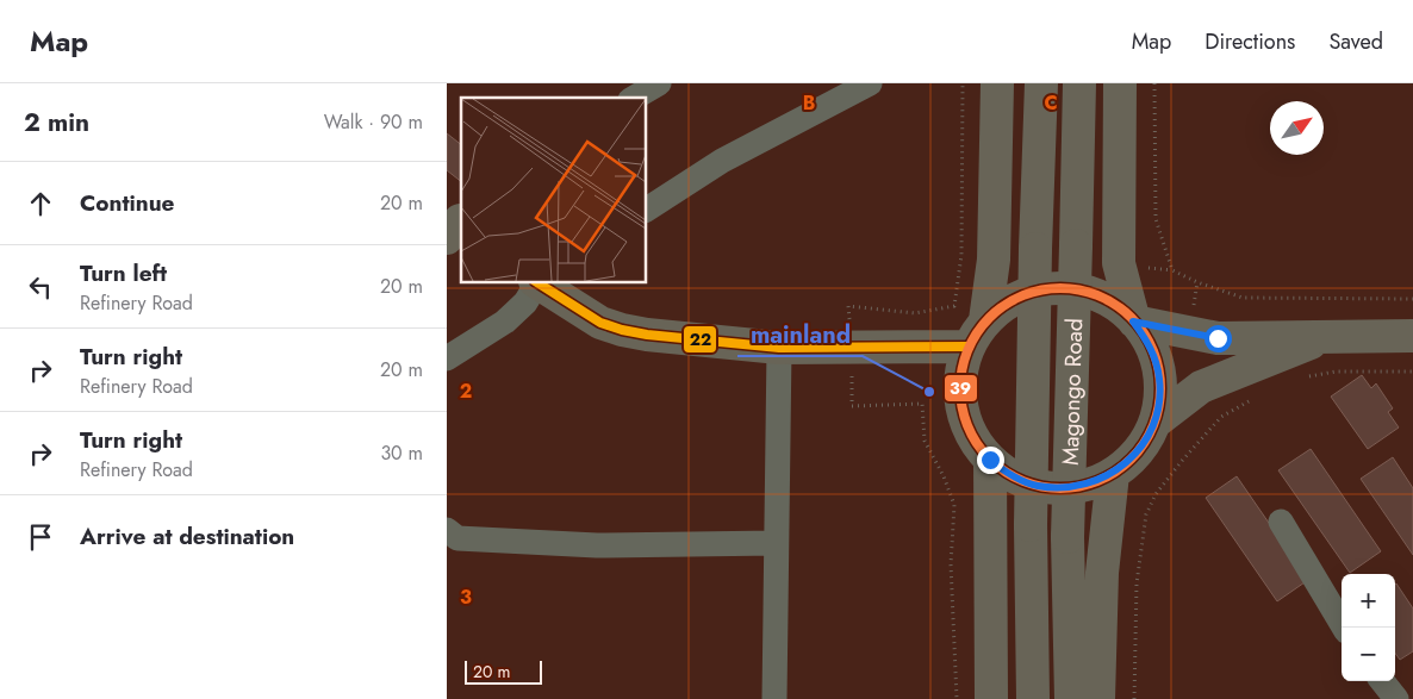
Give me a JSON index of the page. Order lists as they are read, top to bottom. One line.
{"streets":{"main road":["Magongo Road"]},"places":["mainland"],"lines":["transit line 22","transit line 39"],"scale_bar":"20 m","north":"top right","page":{"header":"Map","nav":["Map","Directions","Saved"],"heading":["2 min","Walk · 90 m"],"list":[["Continue","20 m"],["Turn left","Refinery Road","20 m"],["Turn right","Refinery Road","20 m"],["Turn right","Refinery Road","30 m"],"Arrive at destination"],"map_buttons":["+","−"],"scale":"20 m"},"grid":{"columns":["B","C"],"rows":["2","3"]}}
